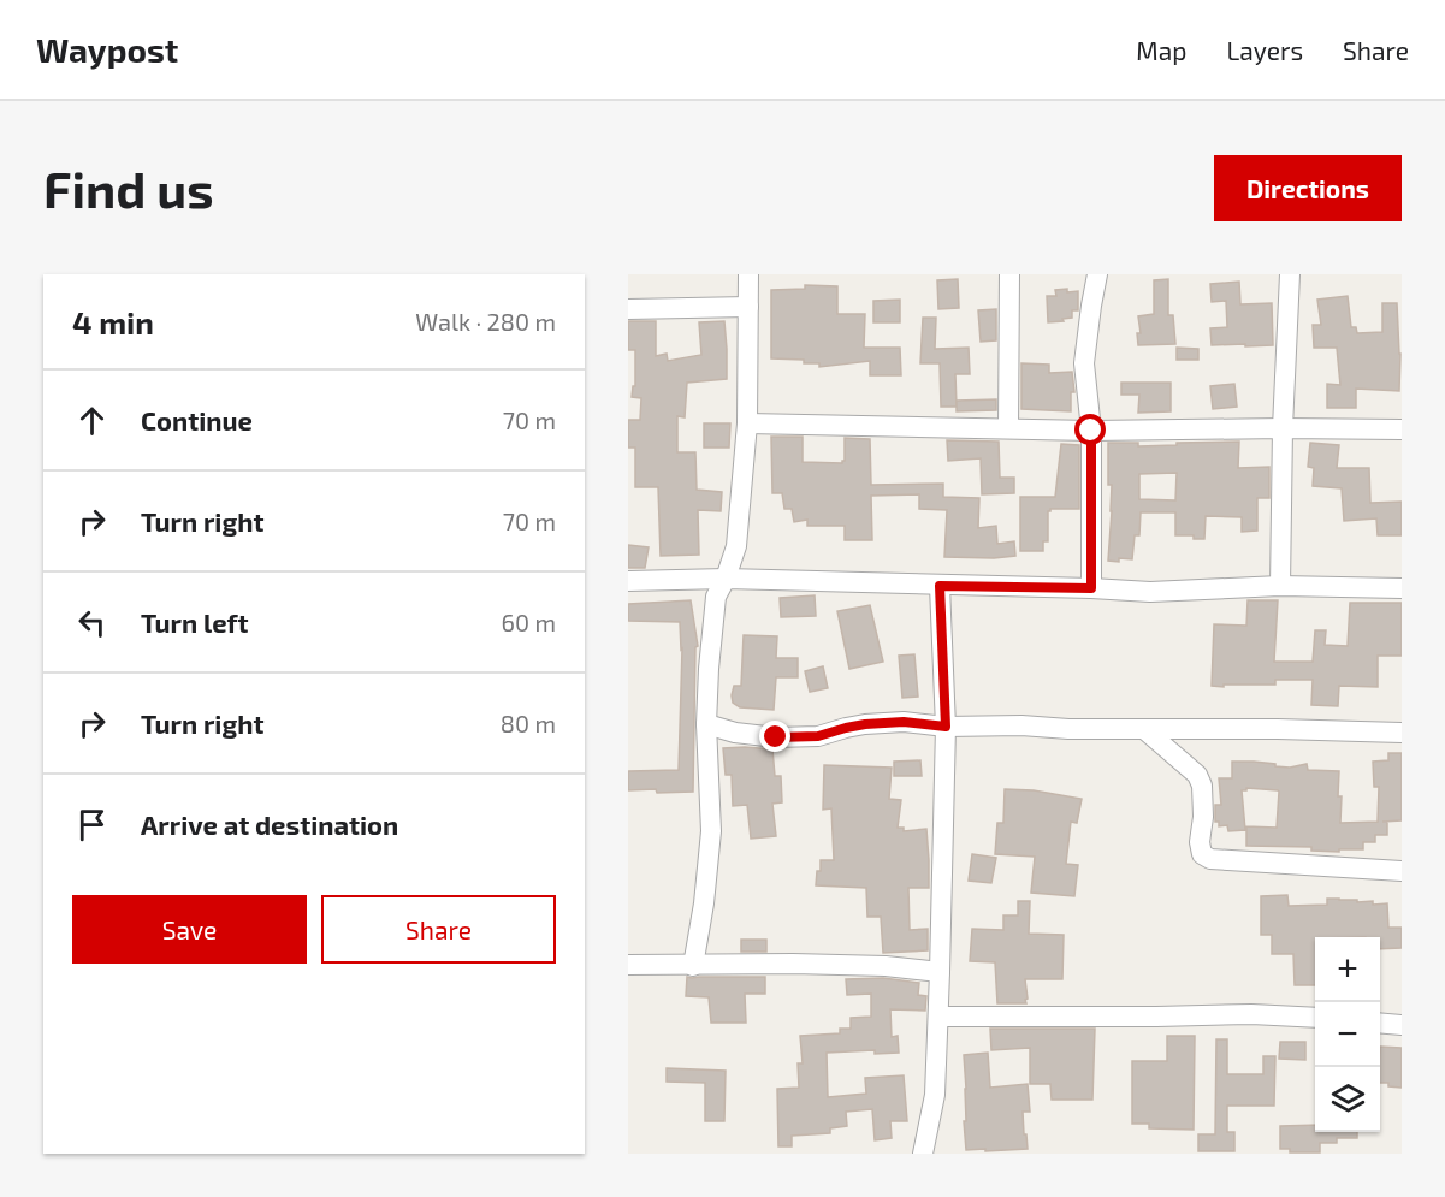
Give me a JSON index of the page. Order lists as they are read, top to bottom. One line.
{"page":{"header":"Waypost","nav":["Map","Layers","Share"],"buttons":["Directions",["Save","Share"]],"title":"Find us","heading":["4 min","Walk · 280 m"],"list":[["Continue","70 m"],["Turn right","70 m"],["Turn left","60 m"],["Turn right","80 m"],"Arrive at destination"],"map_buttons":["+","−"]}}
